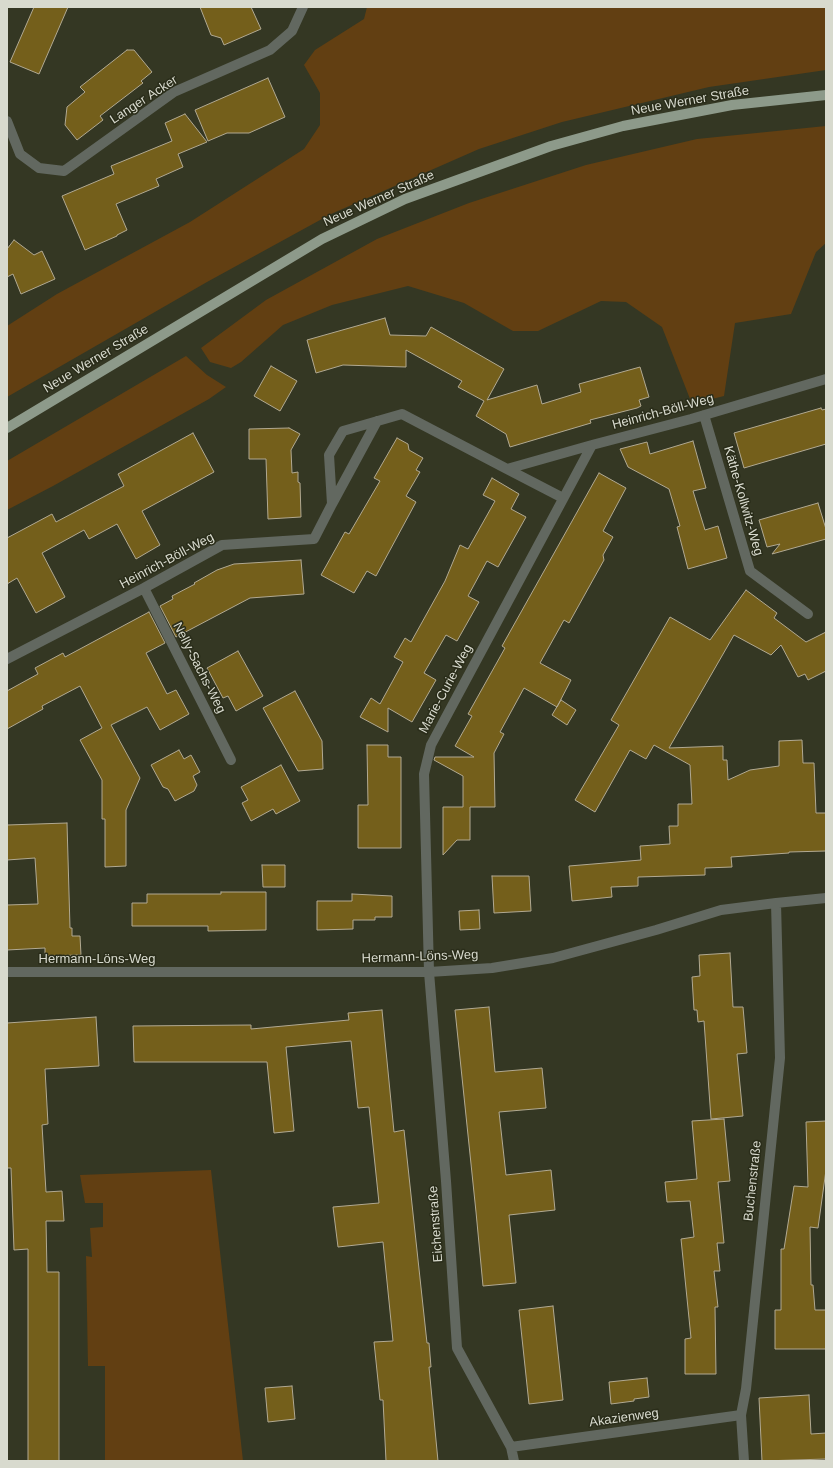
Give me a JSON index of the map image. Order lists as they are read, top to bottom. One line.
{"streets":{"main road":["Neue Werner Straße"],"street":["Langer Acker","Heinrich-Böll-Weg","Käthe-Kollwitz-Weg","Nelly-Sachs-Weg","Marie-Curie-Weg","Hermann-Löns-Weg","Buchenstraße","Eichenstraße","Akazienweg"]},"crossings":[["Heinrich-Böll-Weg","Käthe-Kollwitz-Weg"],["Heinrich-Böll-Weg","Nelly-Sachs-Weg"],["Heinrich-Böll-Weg","Marie-Curie-Weg"],["Marie-Curie-Weg","Hermann-Löns-Weg"],["Marie-Curie-Weg","Eichenstraße"],["Hermann-Löns-Weg","Buchenstraße"],["Hermann-Löns-Weg","Eichenstraße"],["Buchenstraße","Akazienweg"],["Eichenstraße","Akazienweg"]]}
